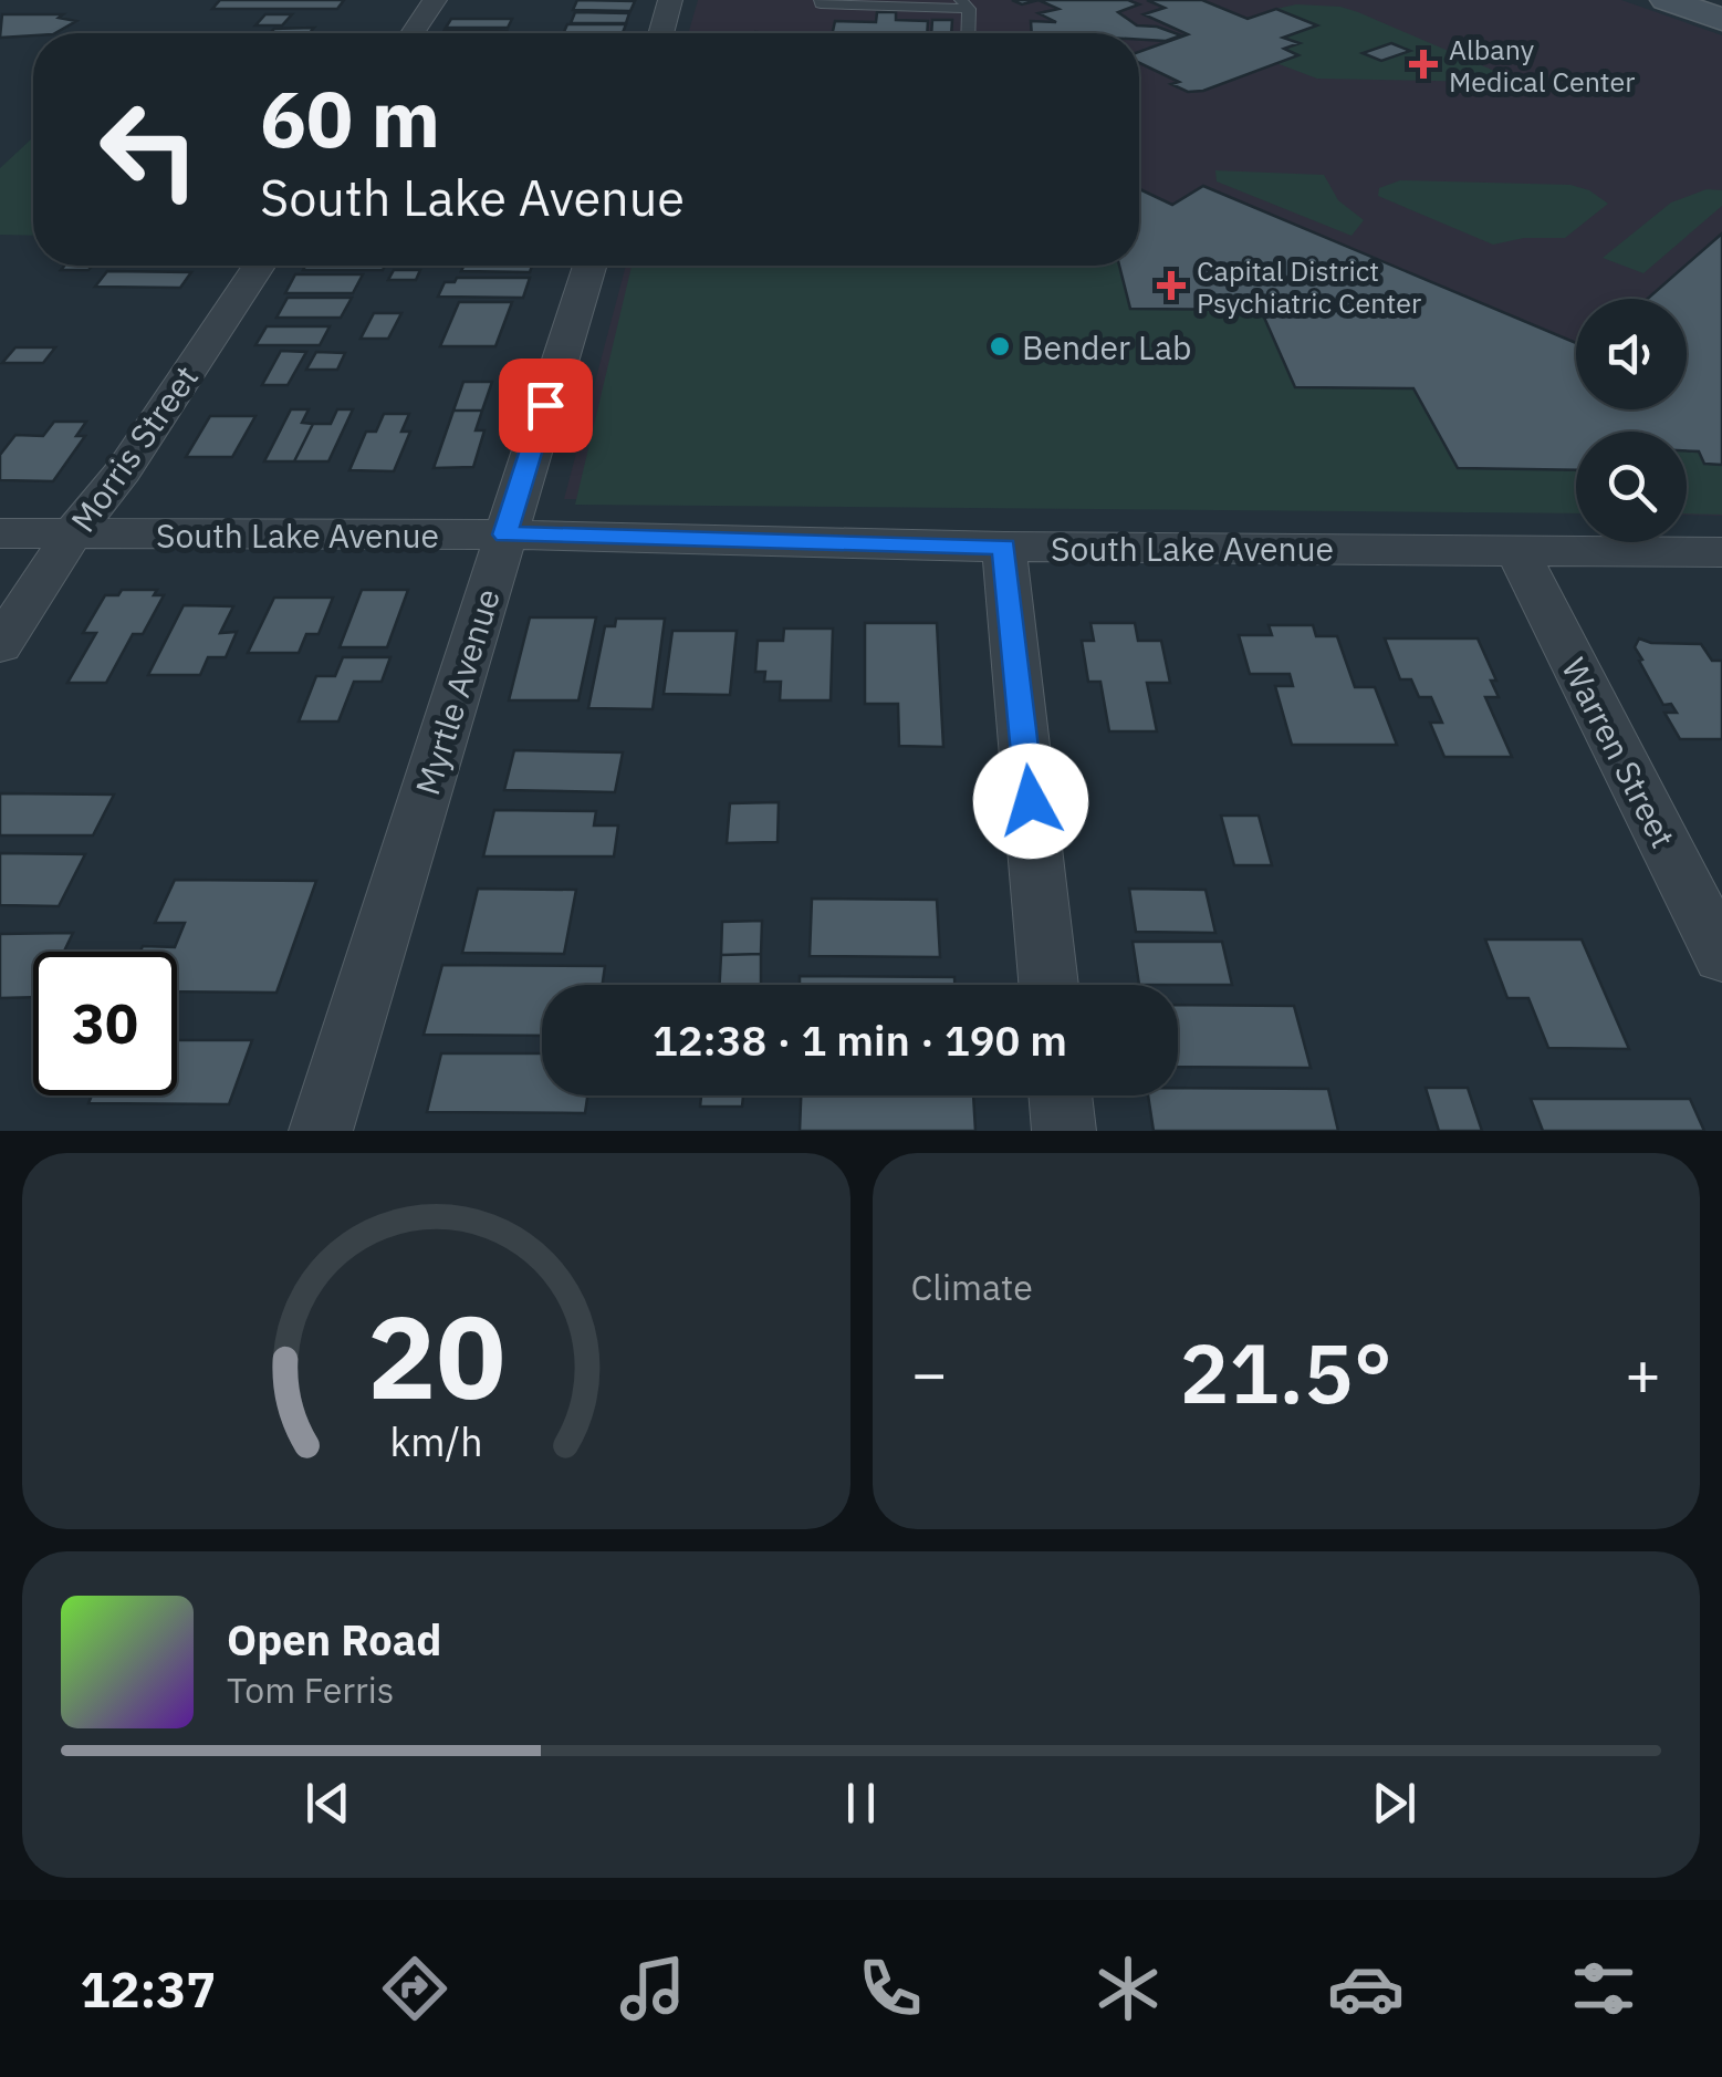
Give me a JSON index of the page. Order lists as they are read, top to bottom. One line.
{"streets":{"street":["Morris Street","South Lake Avenue","Myrtle Avenue","Warren Street"]},"crossings":[["Morris Street","South Lake Avenue"],["South Lake Avenue","Myrtle Avenue"],["South Lake Avenue","Warren Street"]],"places":{"health":["Albany Medical Center","Capital District Psychiatric Center"],"other":["Bender Lab"]},"page":{"turn":["60 m","South Lake Avenue"],"limit":"30","trip":"12:38 · 1 min · 190 m","tile":"Climate","heat":["−","21.5°","+"],"song":["Open Road","Tom Ferris"],"tabs":"12:37","gauge":["20","km/h"]}}
